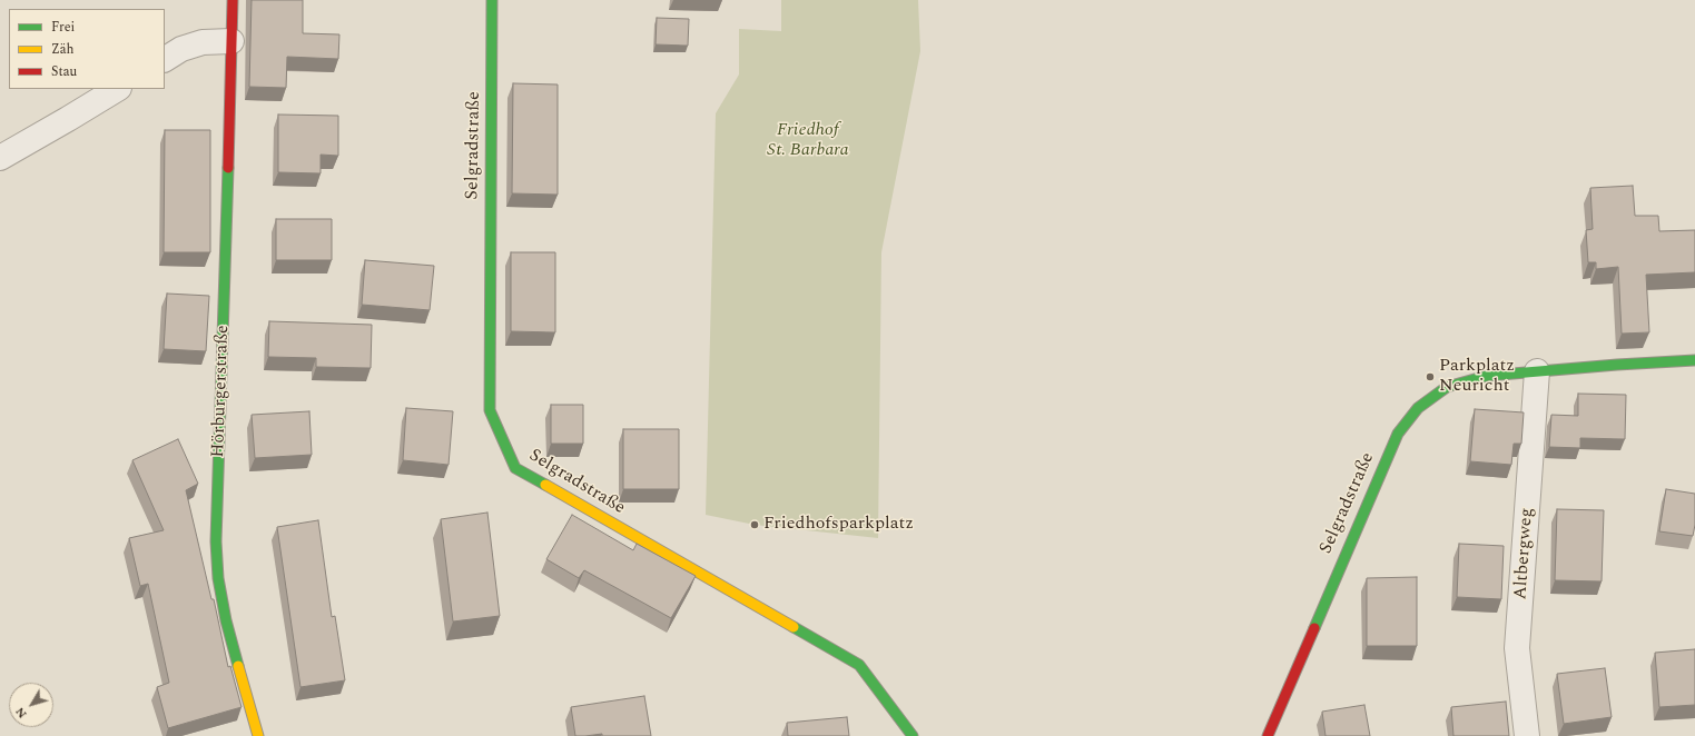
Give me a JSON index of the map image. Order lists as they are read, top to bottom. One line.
{"streets":{"street":["Selgradstraße","Hörburgerstraße","Altbergweg"]},"crossings":[["Selgradstraße","Altbergweg"]],"parks":["Friedhof St. Barbara"],"places":["Parkplatz Neuricht","Friedhofsparkplatz"],"legend":["Frei","Zäh","Stau"],"north":"bottom left"}
